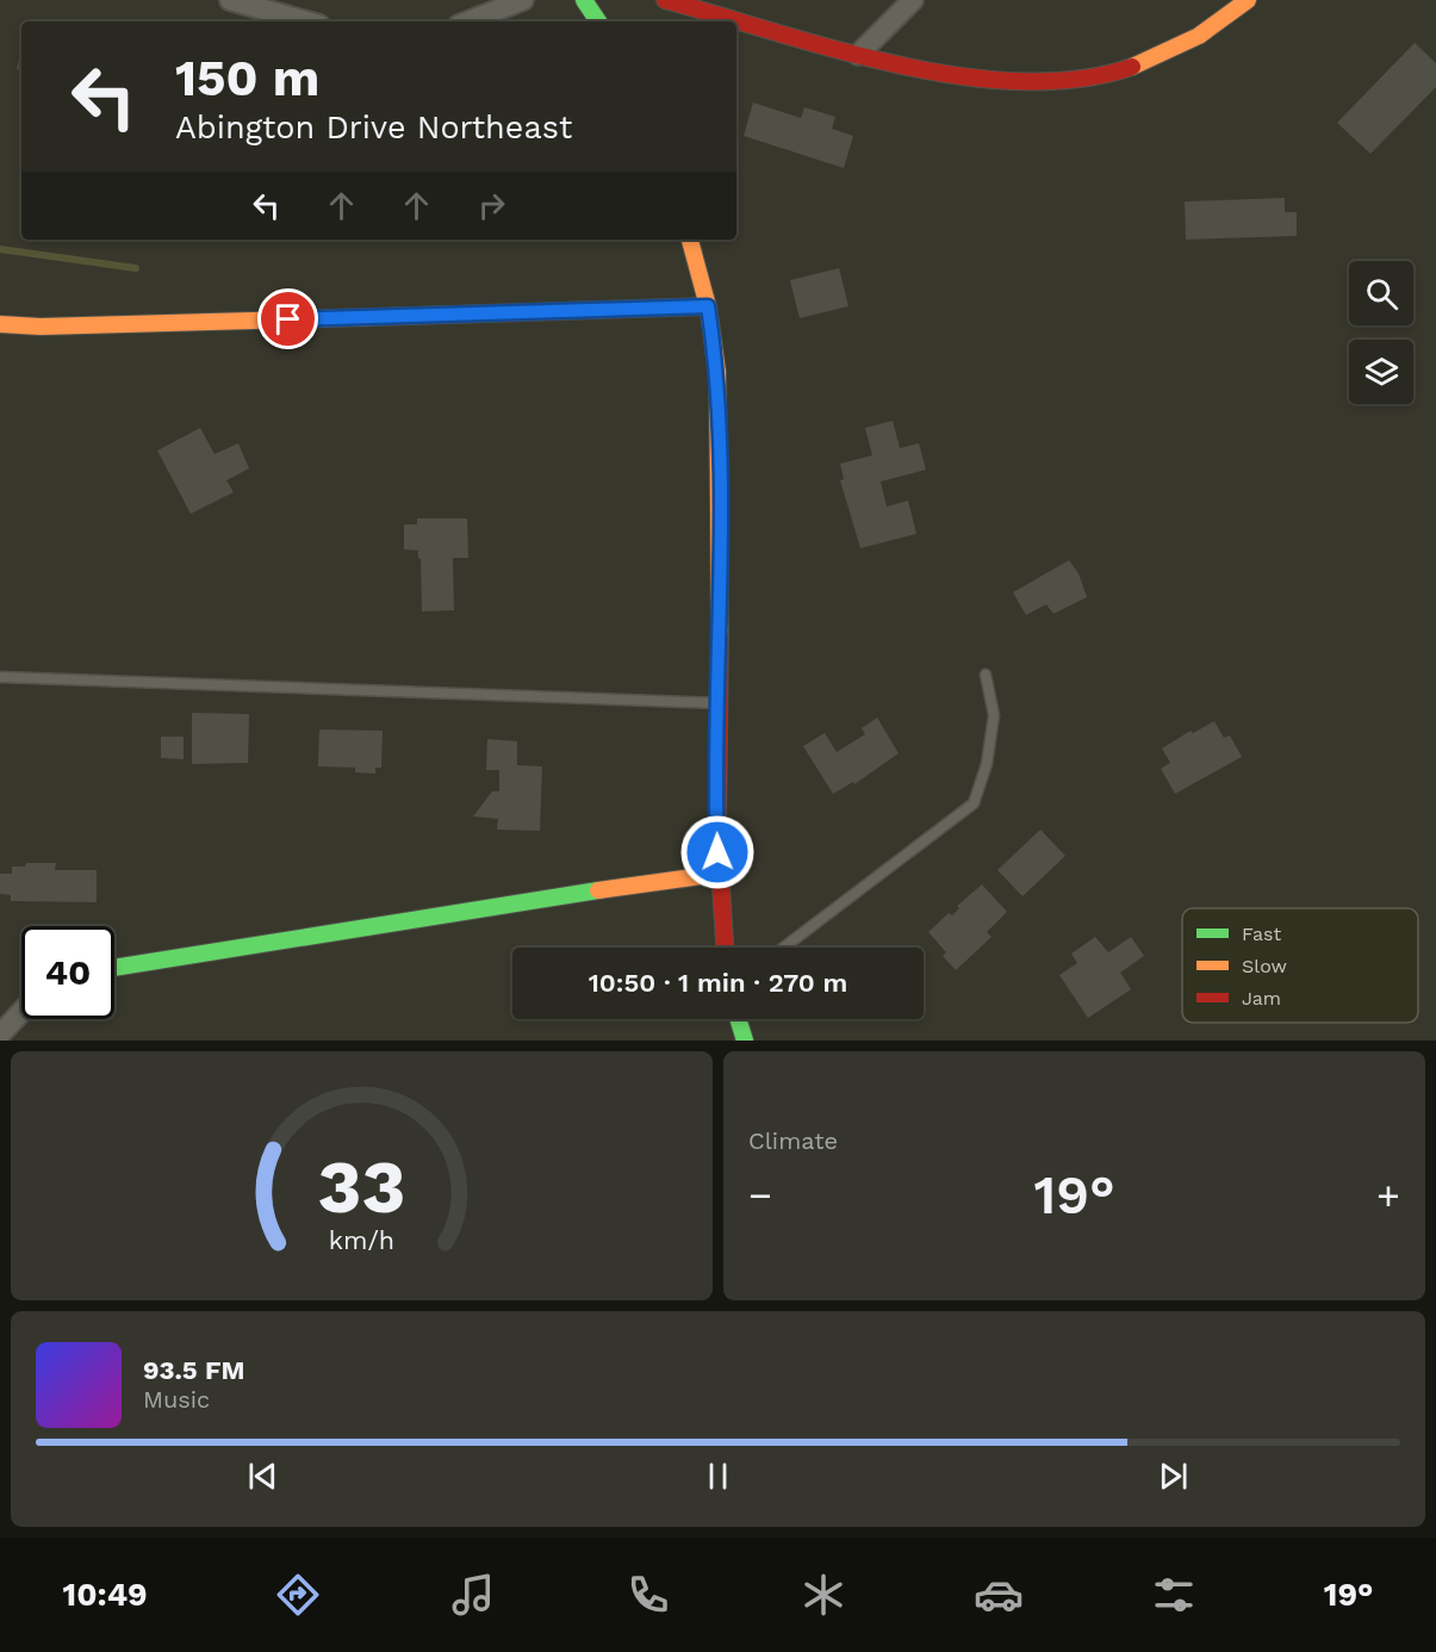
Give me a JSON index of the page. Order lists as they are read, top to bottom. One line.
{"legend":["Fast","Slow","Jam"],"page":{"turn":["150 m","Abington Drive Northeast"],"limit":"40","trip":"10:50 · 1 min · 270 m","tile":"Climate","heat":["−","19°","+"],"song":["93.5 FM","Music"],"tabs":["10:49","19°"],"gauge":["33","km/h"]}}
